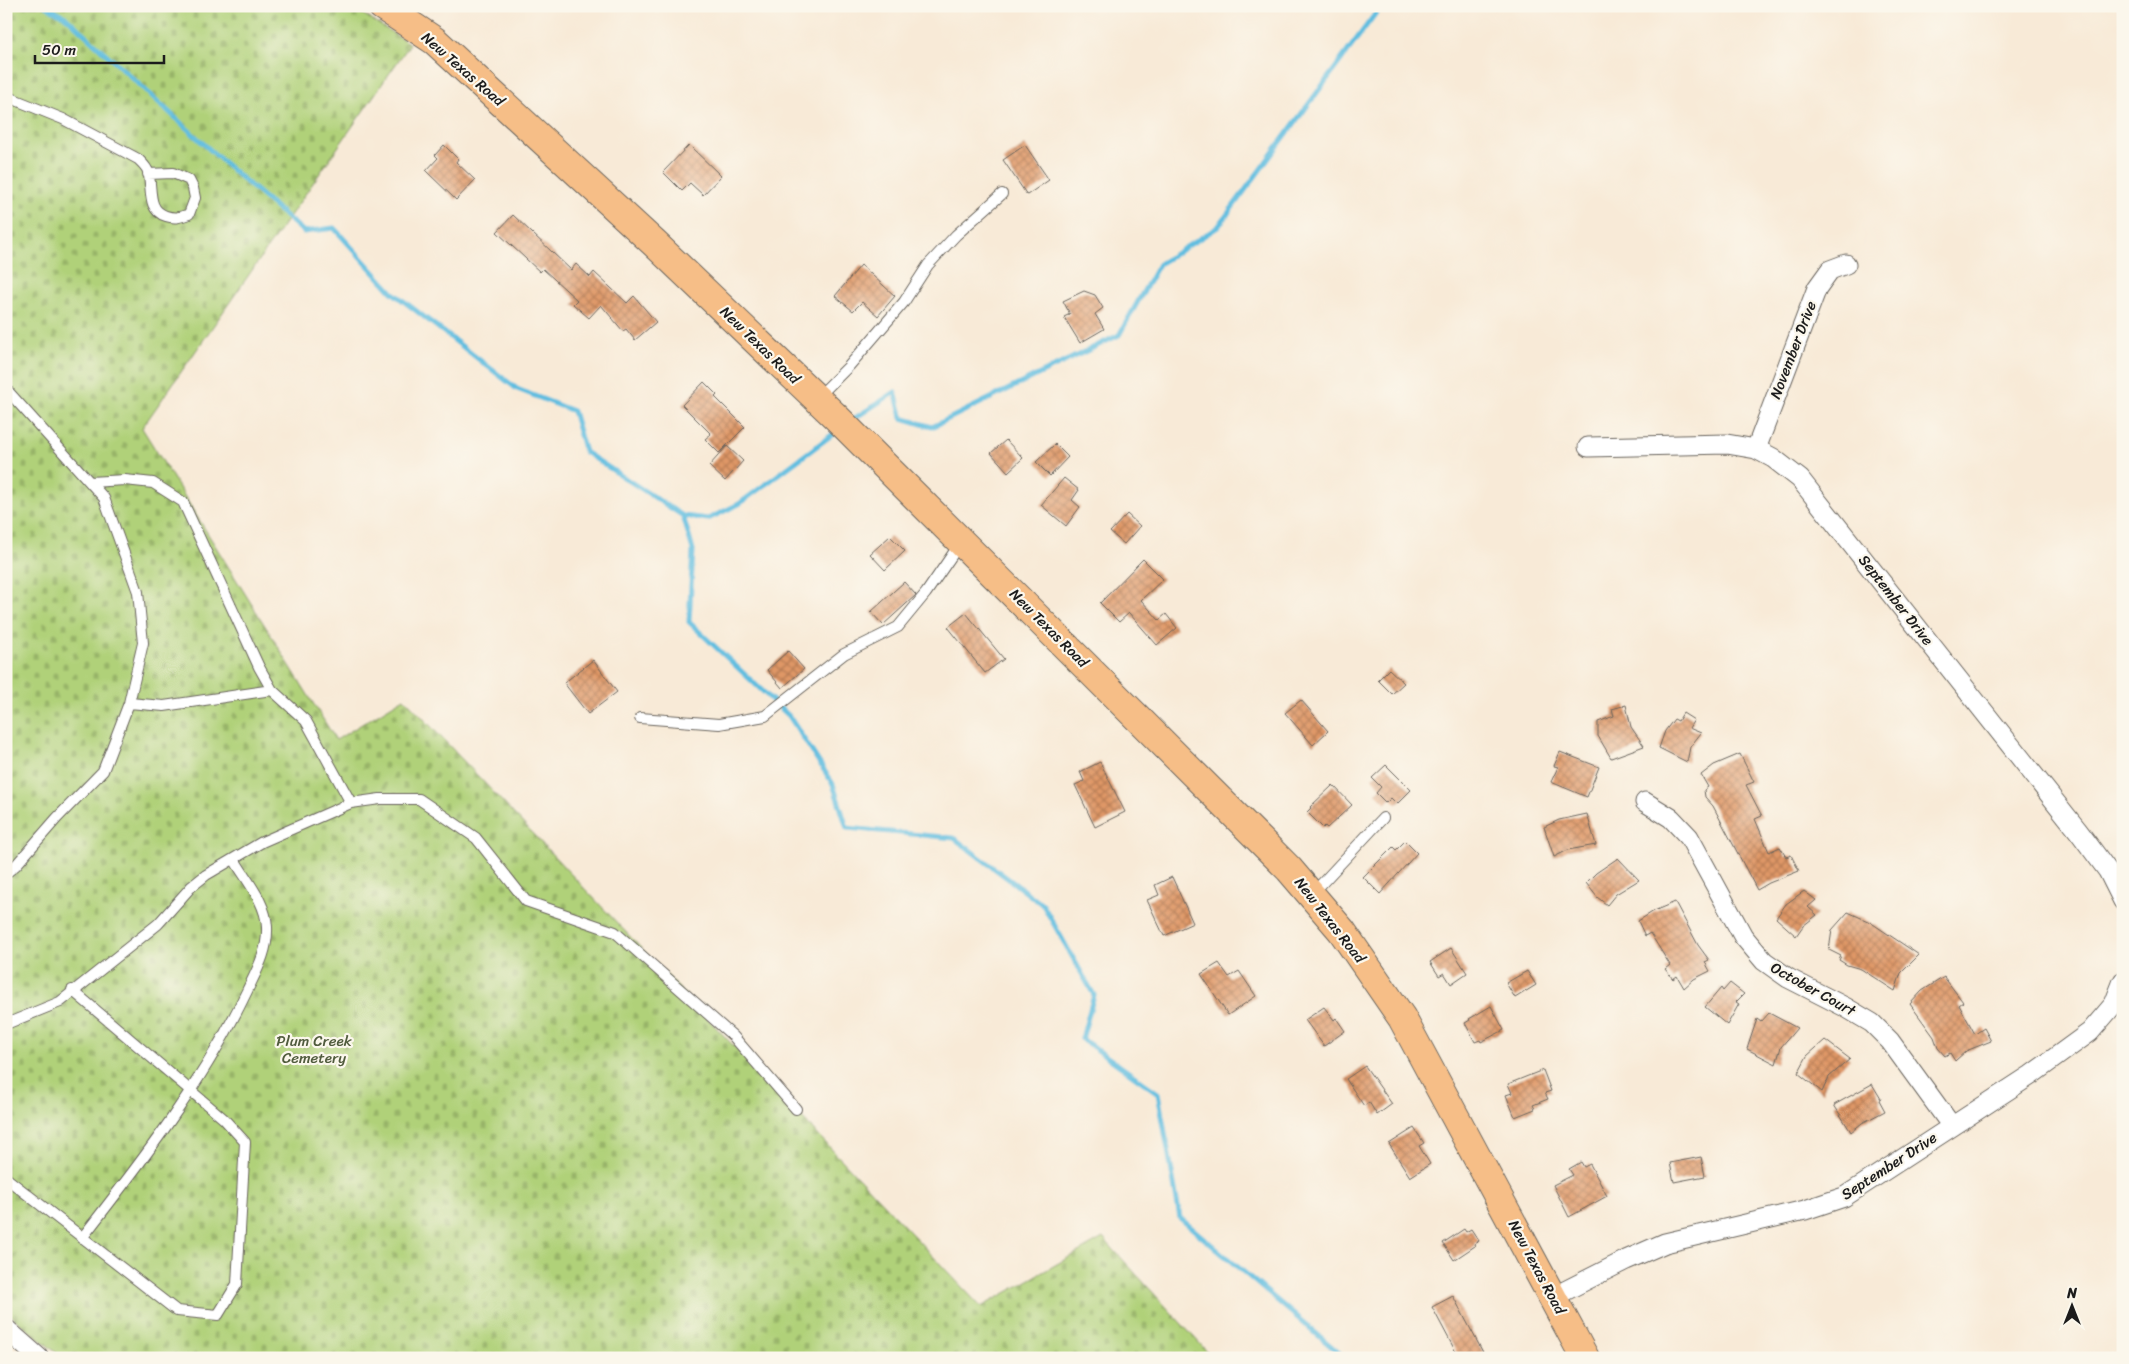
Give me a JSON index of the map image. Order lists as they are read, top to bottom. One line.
{"streets":{"main road":["New Texas Road"],"street":["November Drive","September Drive","October Court"]},"crossings":[["New Texas Road","September Drive"],["November Drive","September Drive"],["September Drive","October Court"]],"parks":["Plum Creek Cemetery"],"scale_bar":"50 m","north":"top"}
